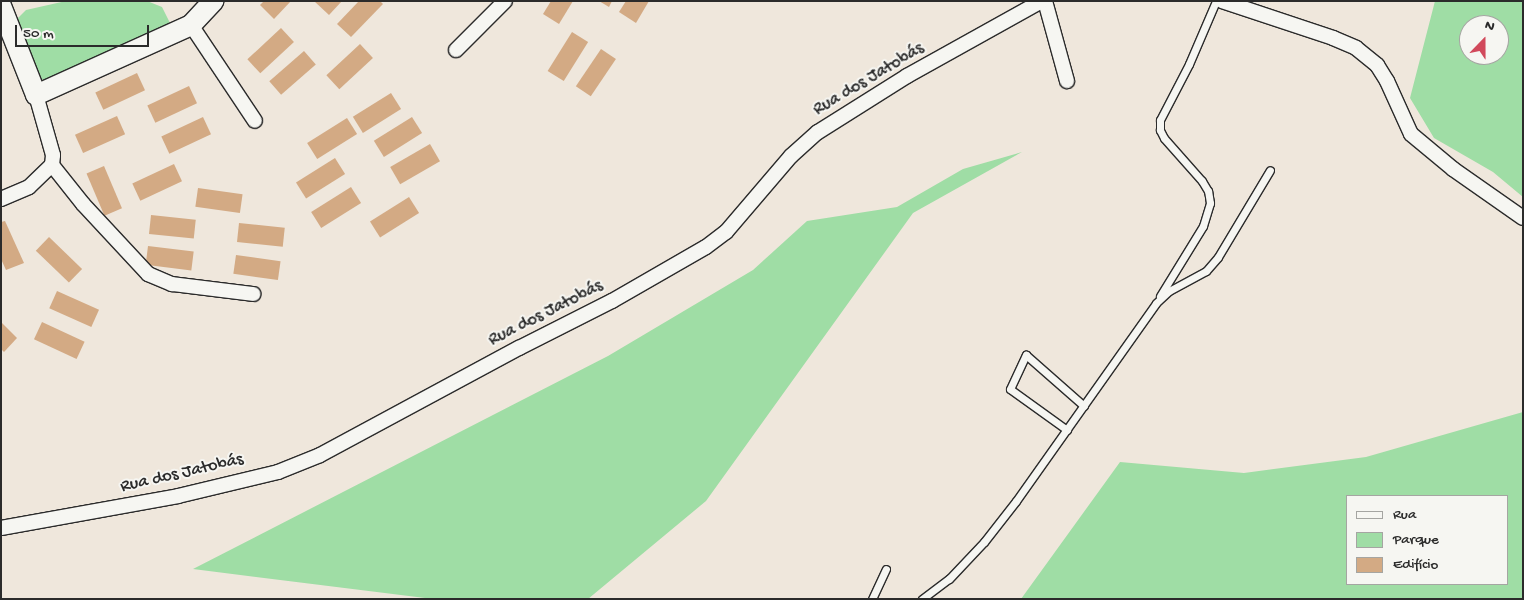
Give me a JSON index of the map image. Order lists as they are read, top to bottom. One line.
{"streets":{"street":["Rua dos Jatobás"]},"legend":["Rua","Parque","Edifício"],"scale_bar":"50 m","north":"top"}
